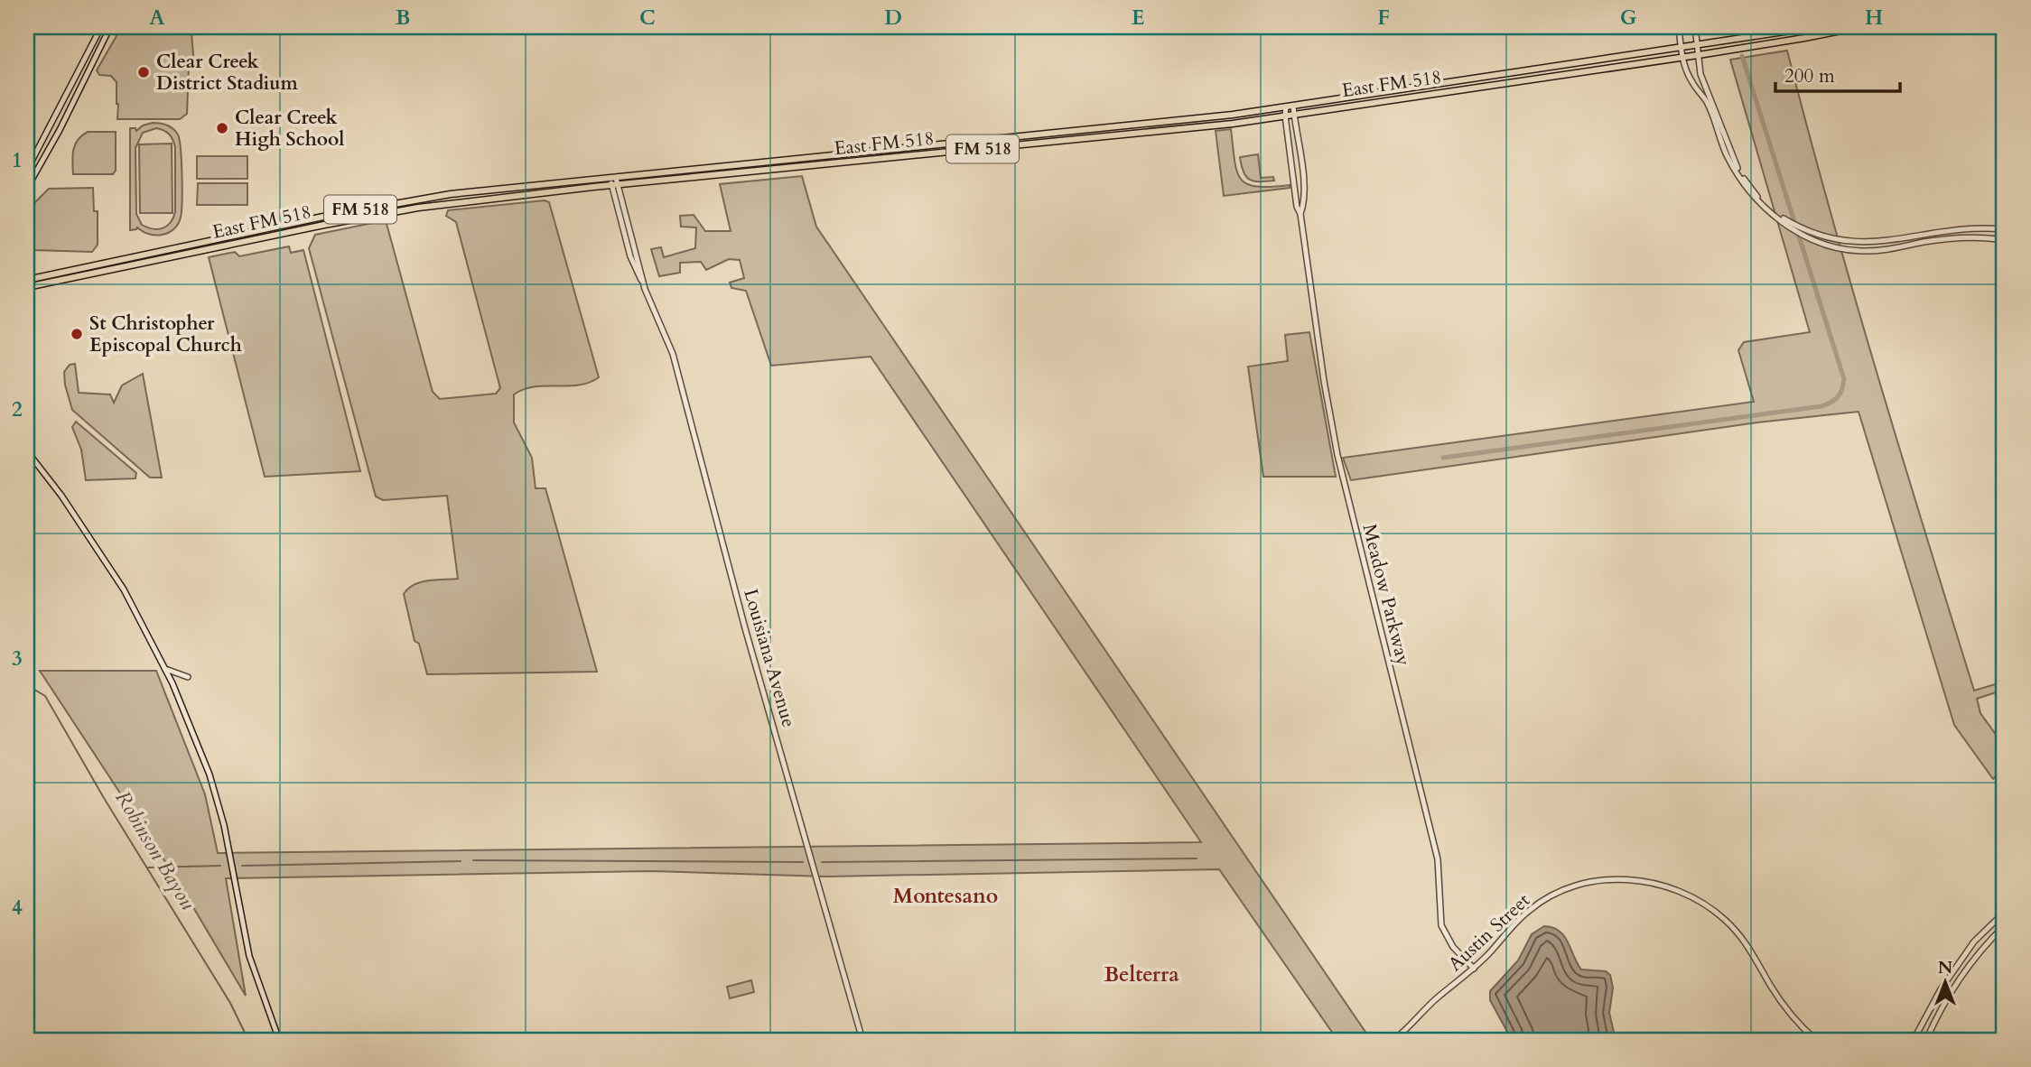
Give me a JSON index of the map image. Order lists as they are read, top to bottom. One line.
{"streets":{"main road":["East FM 518","FM 518"],"street":["Meadow Parkway","Louisiana Avenue","Austin Street"]},"crossings":[["East FM 518","Meadow Parkway"],["East FM 518","Louisiana Avenue"],["Meadow Parkway","Austin Street"]],"districts":["Montesano","Belterra"],"water":["Robinson Bayou"],"places":["Clear Creek District Stadium","Clear Creek High School","St Christopher Episcopal Church"],"scale_bar":"200 m","north":"top","grid":{"columns":["A","B","C","D","E","F","G","H"],"rows":["1","2","3","4"]}}
